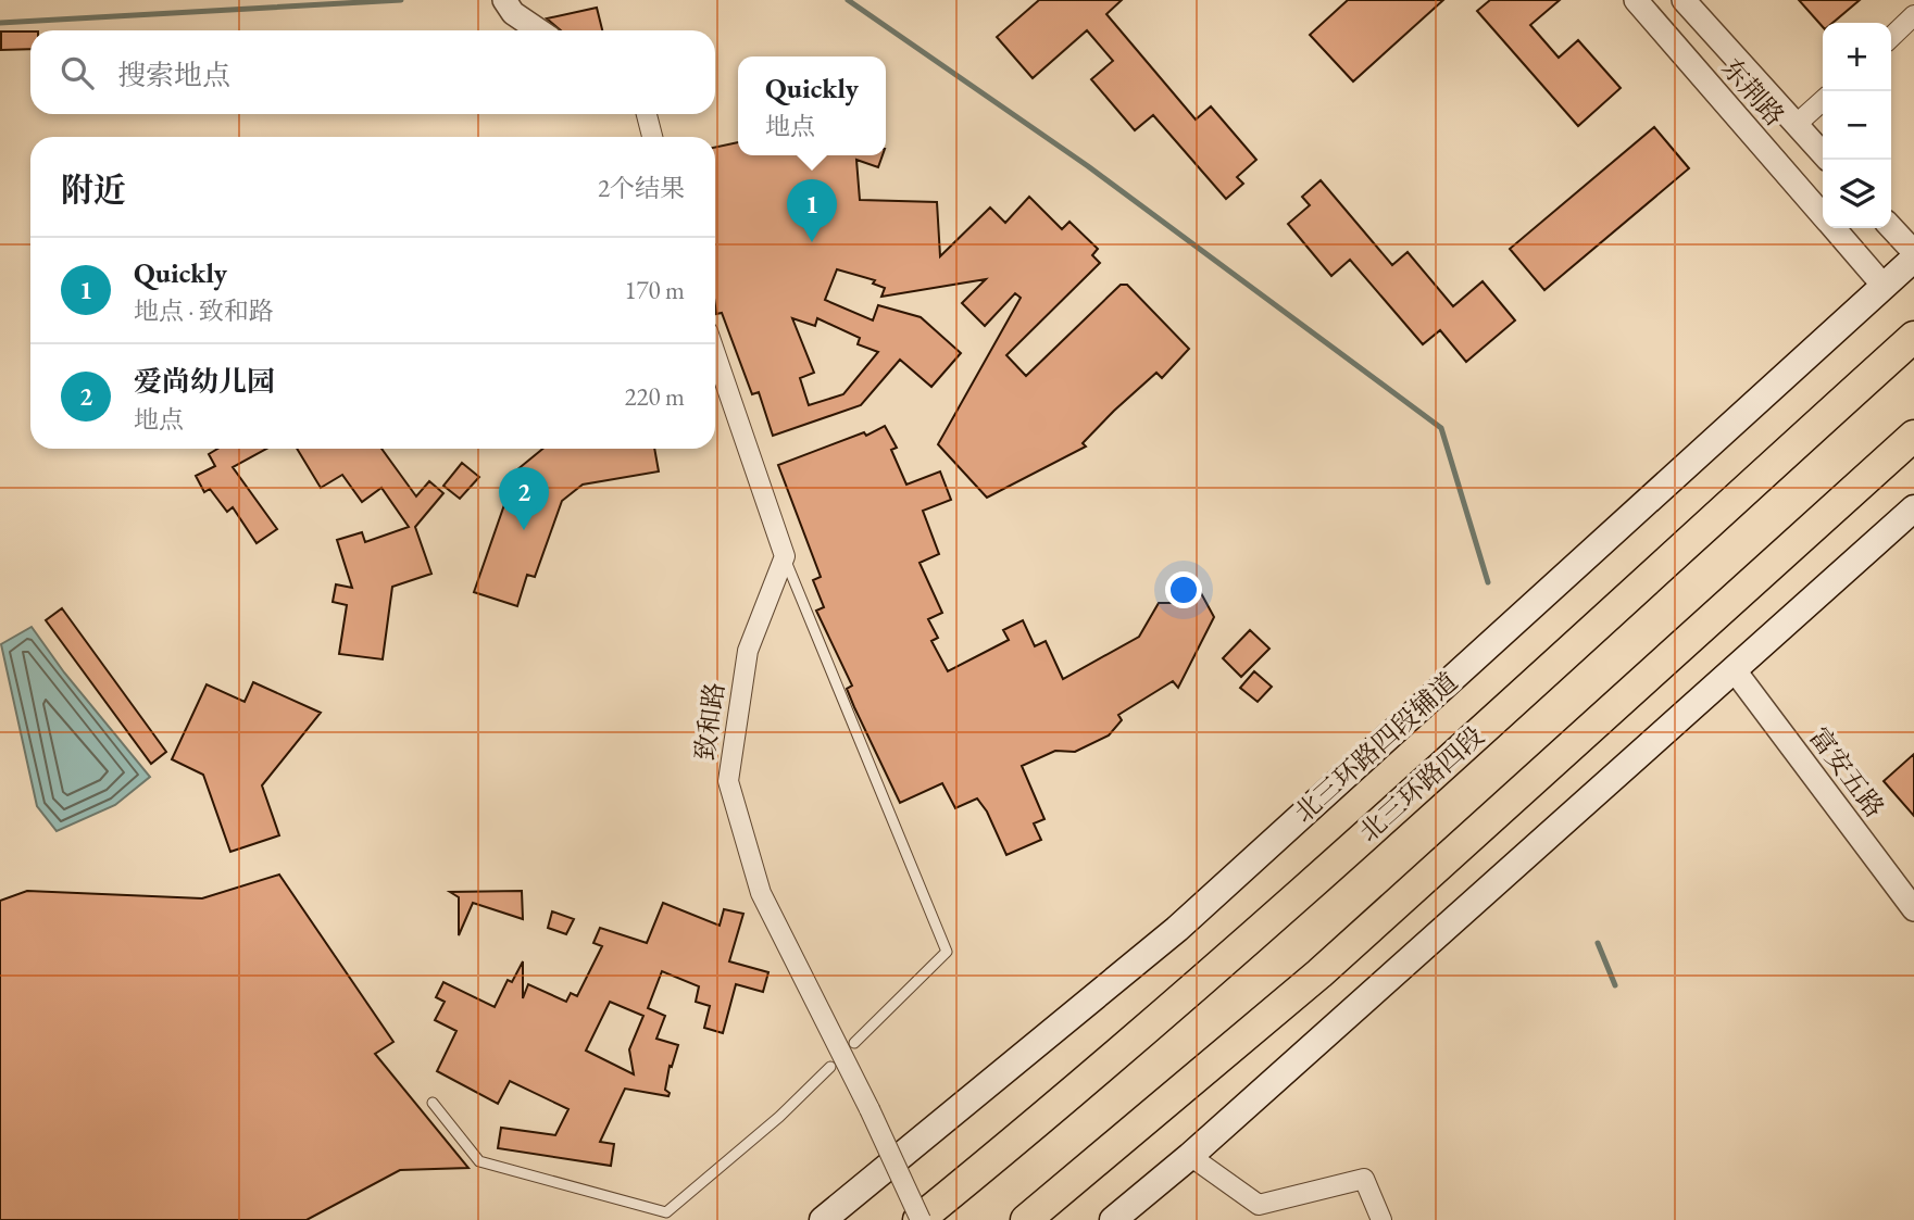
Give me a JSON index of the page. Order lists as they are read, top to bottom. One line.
{"streets":{"highway":["北三环路四段"],"main road":["北三环路四段辅道"],"street":["东荆路","致和路","富安五路"]},"crossings":[["东荆路","北三环路四段辅道"],["致和路","北三环路四段"]],"page":{"map_buttons":["+","−"],"search":"搜索地点","popup":["Quickly","地点"],"heading":["附近","2个结果"],"pins":["1","2"],"list":[{"mark":"1","name":"Quickly","note":"地点 · 致和路","value":"170 m"},{"mark":"2","name":"爱尚幼儿园","note":"地点","value":"220 m"}]}}
